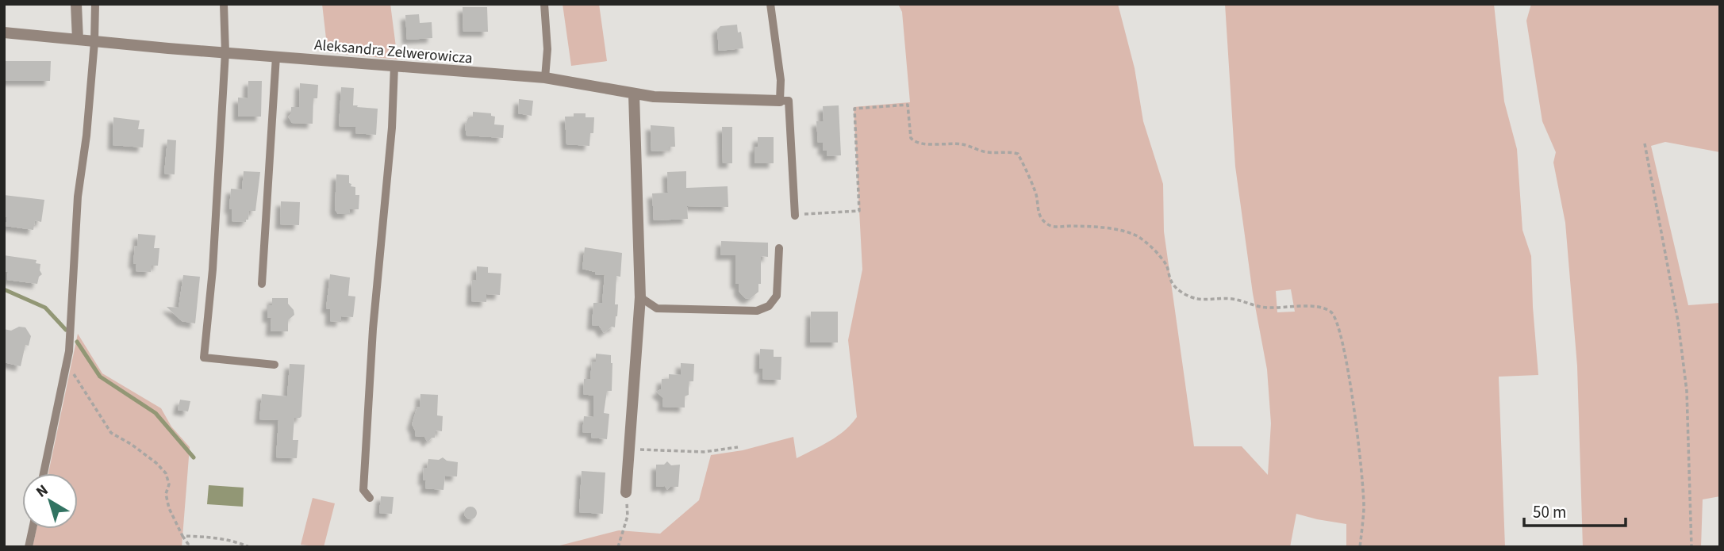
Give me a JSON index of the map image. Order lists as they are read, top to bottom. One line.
{"streets":{"street":["Aleksandra Zelwerowicza"]},"scale_bar":"50 m","north":"top left"}
